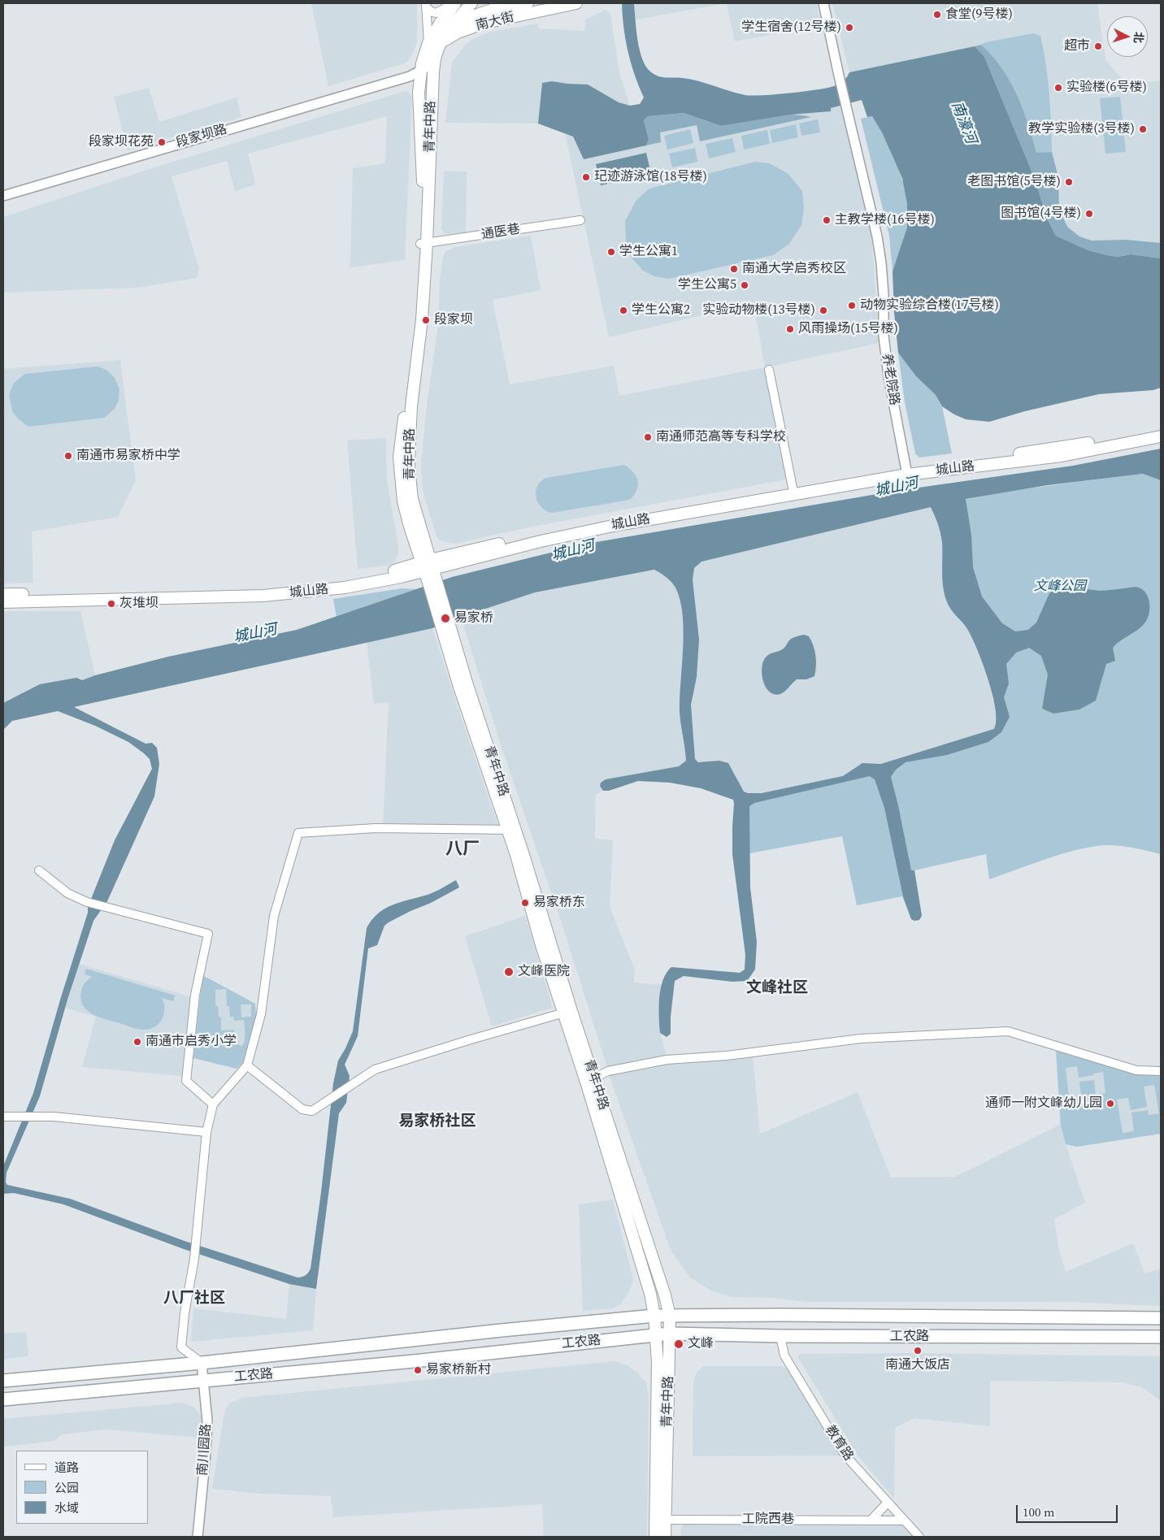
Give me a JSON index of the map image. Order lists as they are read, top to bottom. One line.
{"streets":{"main road":["南大街","青年中路","城山路","工农路"],"street":["段家坝路","通医巷","养老院路","教育路","南川园路","工院西巷"]},"crossings":[["南大街","青年中路"],["青年中路","段家坝路"],["青年中路","通医巷"],["青年中路","城山路"],["青年中路","工农路"],["青年中路","工院西巷"],["养老院路","城山路"],["工农路","教育路"],["工农路","南川园路"],["教育路","工院西巷"]],"districts":["八厂","文峰社区","易家桥社区","八厂社区"],"water":["南濠河","城山河"],"parks":["文峰公园"],"places":["食堂(9号楼)","学生宿舍(12号楼)","超市","实验楼(6号楼)","教学实验楼(3号楼)","段家坝花苑","玘迹游泳馆(18号楼)","老图书馆(5号楼)","图书馆(4号楼)","主教学楼(16号楼)","学生公寓1","南通大学启秀校区","学生公寓5","动物实验综合楼(17号楼)","学生公寓2","实验动物楼(13号楼)","段家坝","风雨操场(15号楼)","南通师范高等专科学校","南通市易家桥中学","灰堆坝","易家桥","易家桥东","文峰医院","南通市启秀小学","通师一附文峰幼儿园","文峰","南通大饭店","易家桥新村"],"legend":["道路","公园","水域"],"scale_bar":"100 m","north":"right"}
